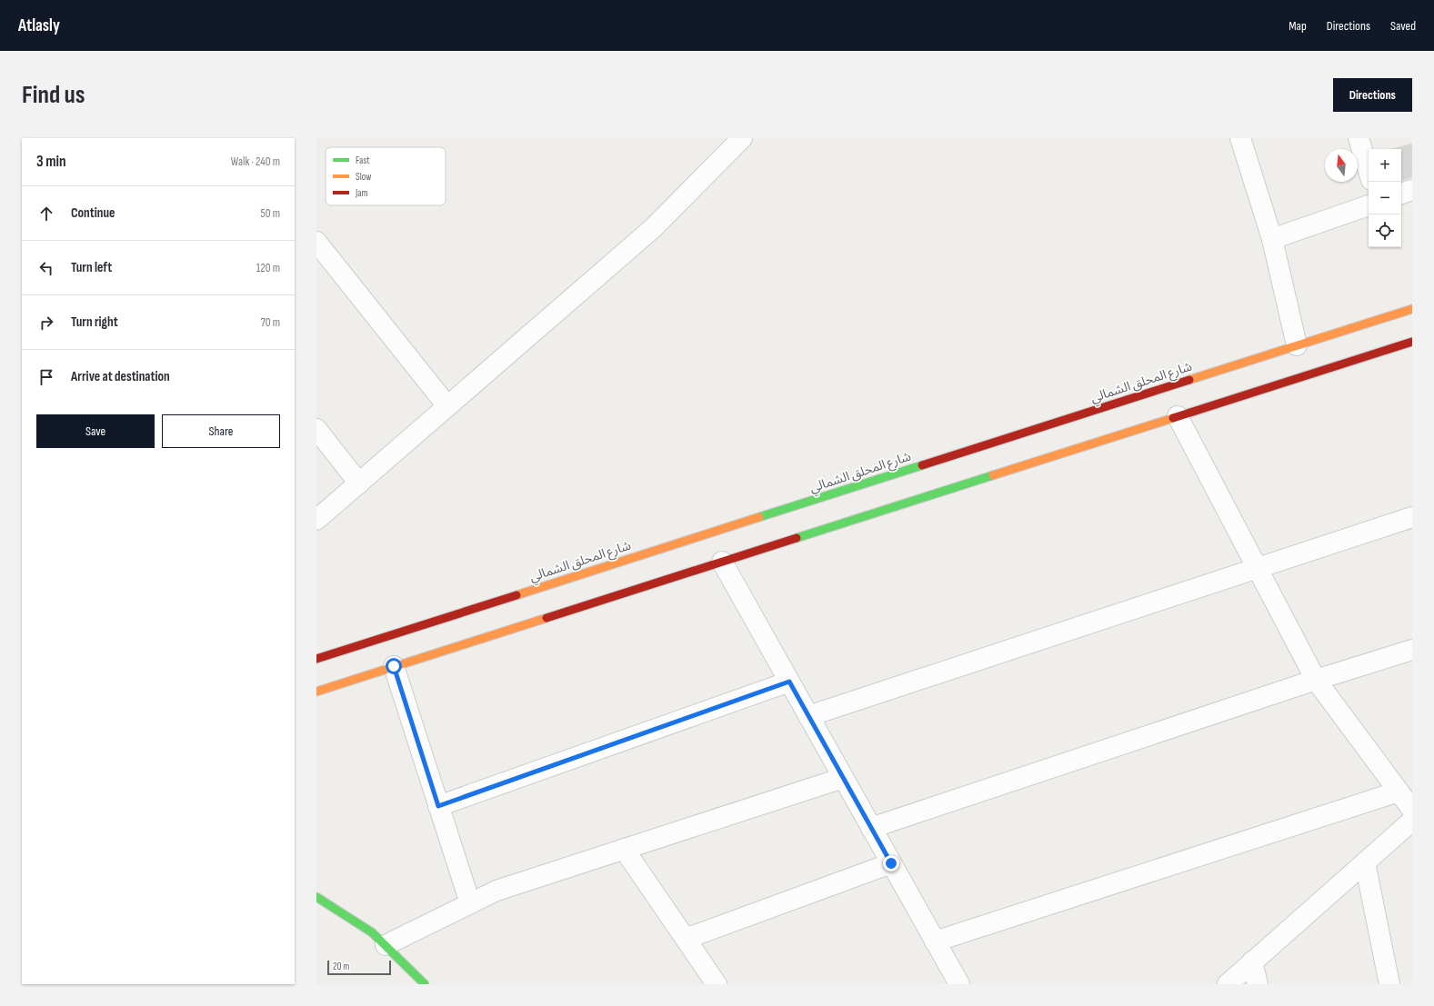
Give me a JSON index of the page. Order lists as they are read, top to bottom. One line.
{"streets":{"main road":["شارع المحلق الشمالي"]},"legend":["Fast","Slow","Jam"],"scale_bar":"20 m","north":"top","page":{"header":"Atlasly","nav":["Map","Directions","Saved"],"buttons":["Directions",["Save","Share"]],"title":"Find us","heading":["3 min","Walk · 240 m"],"map_buttons":["+","−"],"list":[["Continue","50 m"],["Turn left","120 m"],["Turn right","70 m"],"Arrive at destination"],"scale":"20 m"}}
